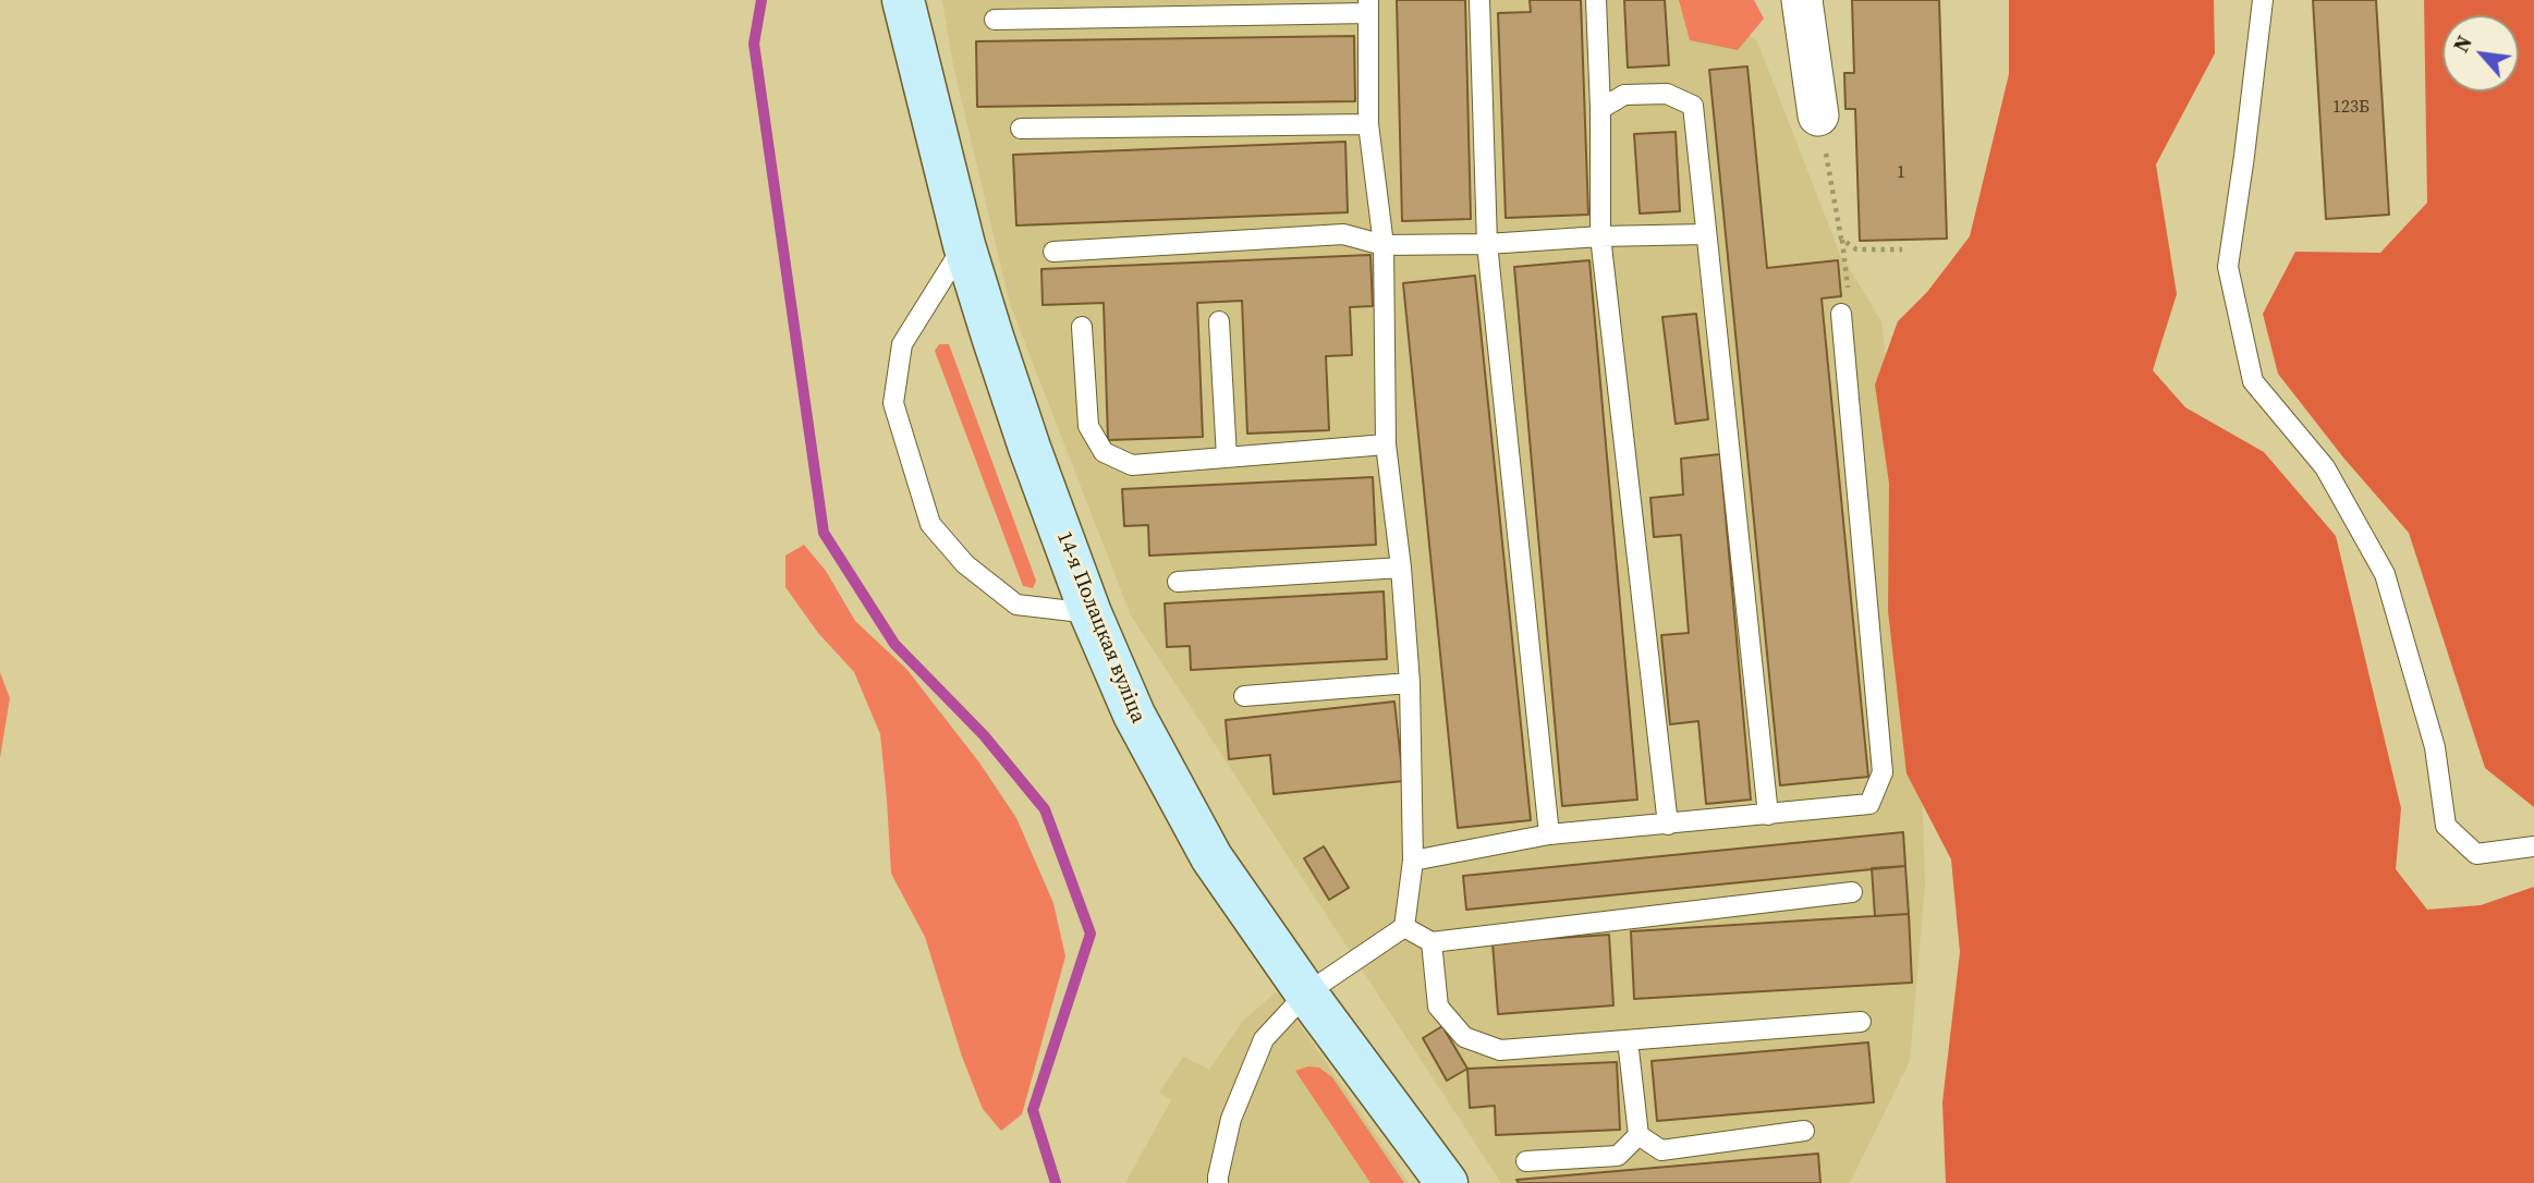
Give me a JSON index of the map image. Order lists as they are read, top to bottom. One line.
{"streets":{"main road":["14-я Полацкая вуліца"]},"house_numbers":["123Б","1"],"north":"top left"}
